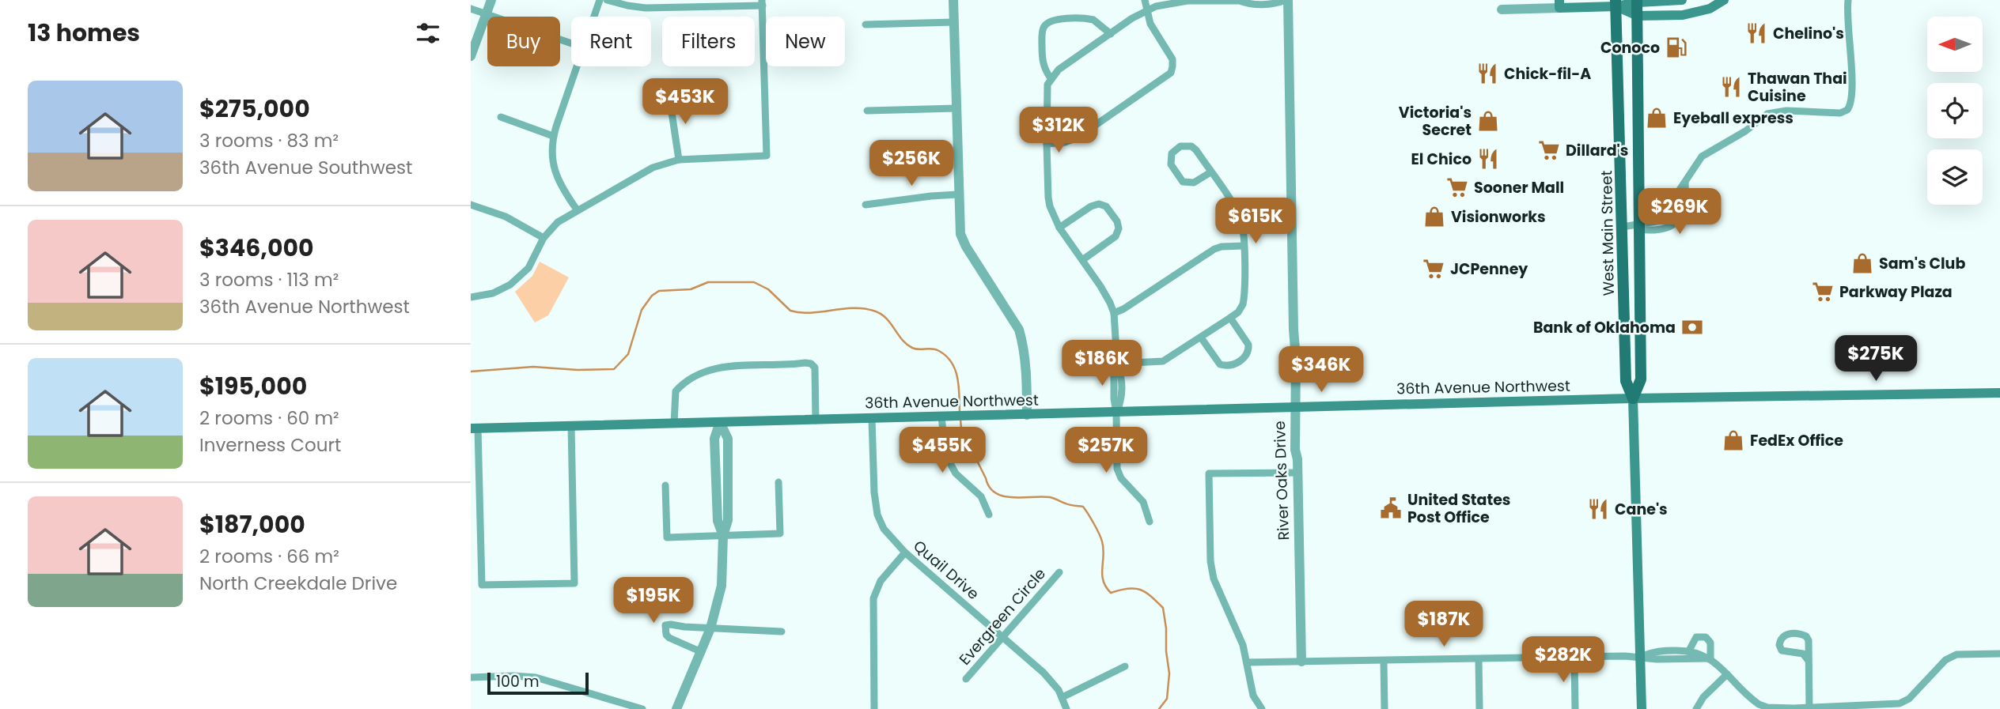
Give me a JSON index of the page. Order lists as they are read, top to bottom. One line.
{"streets":{"main road":["West Main Street","36th Avenue Northwest"],"street":["River Oaks Drive","Quail Drive","Evergreen Circle"]},"crossings":[["West Main Street","36th Avenue Northwest"],["36th Avenue Northwest","River Oaks Drive"],["36th Avenue Northwest","Quail Drive"],["Quail Drive","Evergreen Circle"]],"places":{"restaurant":["Chelino's","Chick-fil-A","Thawan Thai Cuisine","El Chico","Cane's"],"fuel station":["Conoco"],"shop":["Eyeball express","Victoria's Secret","Visionworks","Sam's Club","FedEx Office"],"supermarket":["Dillard's","Sooner Mall","JCPenney","Parkway Plaza"],"bank":["Bank of Oklahoma"],"public building":["United States Post Office"]},"scale_bar":"100 m","north":"left","page":{"heading":"13 homes","chip":["Buy","Rent","Filters","New"],"list":[{"name":"$275,000","note":"3 rooms · 83 m² · 36th Avenue Southwest"},{"name":"$346,000","note":"3 rooms · 113 m² · 36th Avenue Northwest"},{"name":"$195,000","note":"2 rooms · 60 m² · Inverness Court"},{"name":"$187,000","note":"2 rooms · 66 m² · North Creekdale Drive"}],"price":["$453K","$312K","$256K","$269K","$615K","$275K","$186K","$346K","$455K","$257K","$195K","$187K","$282K"],"scale":"100 m"}}
